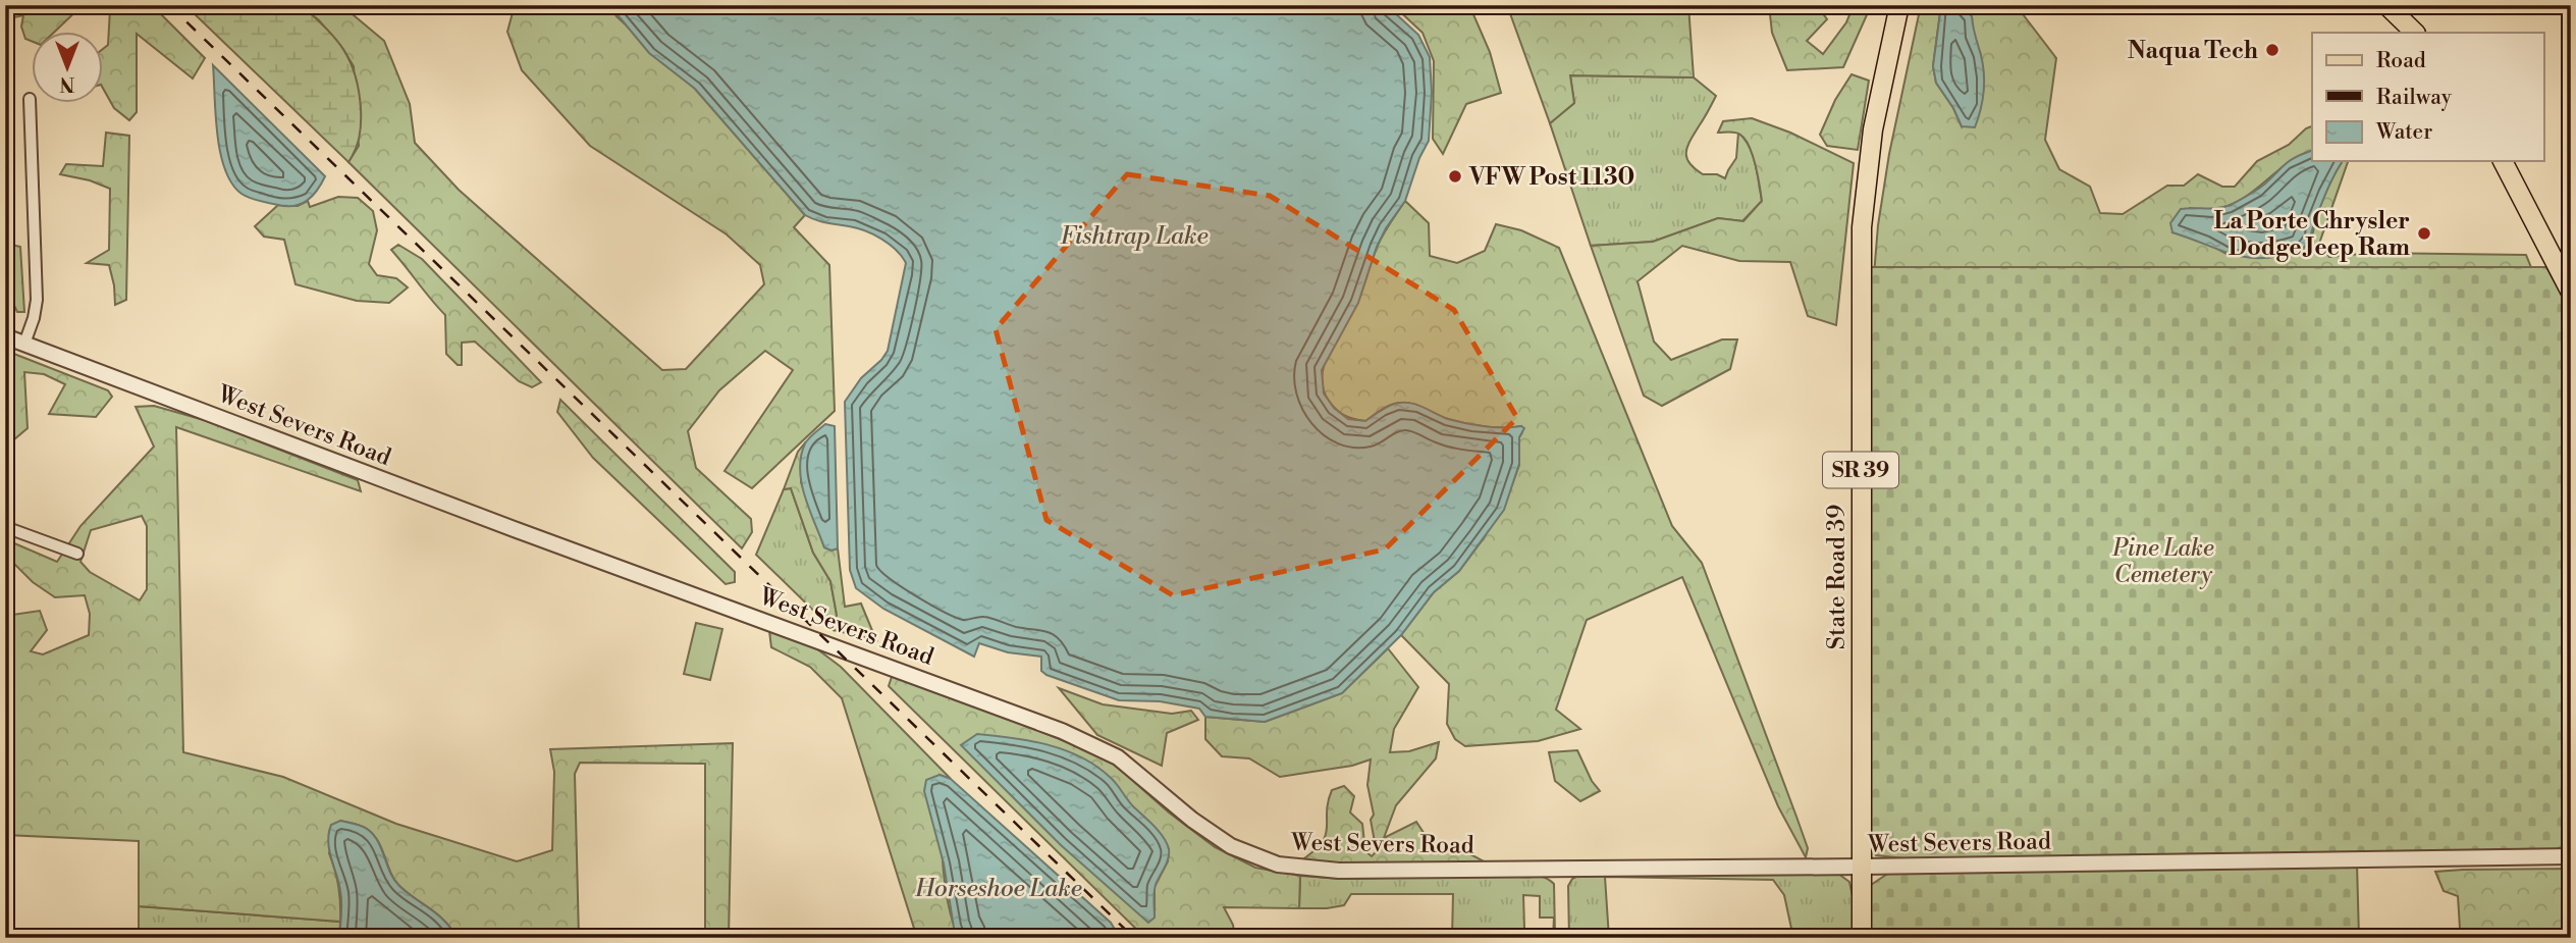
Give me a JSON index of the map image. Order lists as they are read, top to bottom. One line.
{"streets":{"main road":["SR 39","State Road 39"],"street":["West Severs Road"]},"crossings":[["West Severs Road","State Road 39"]],"water":["Fishtrap Lake","Horseshoe Lake"],"parks":["Pine Lake Cemetery"],"places":["Naqua Tech","VFW Post 1130","La Porte Chrysler Dodge Jeep Ram"],"legend":["Road","Railway","Water"],"north":"bottom"}
